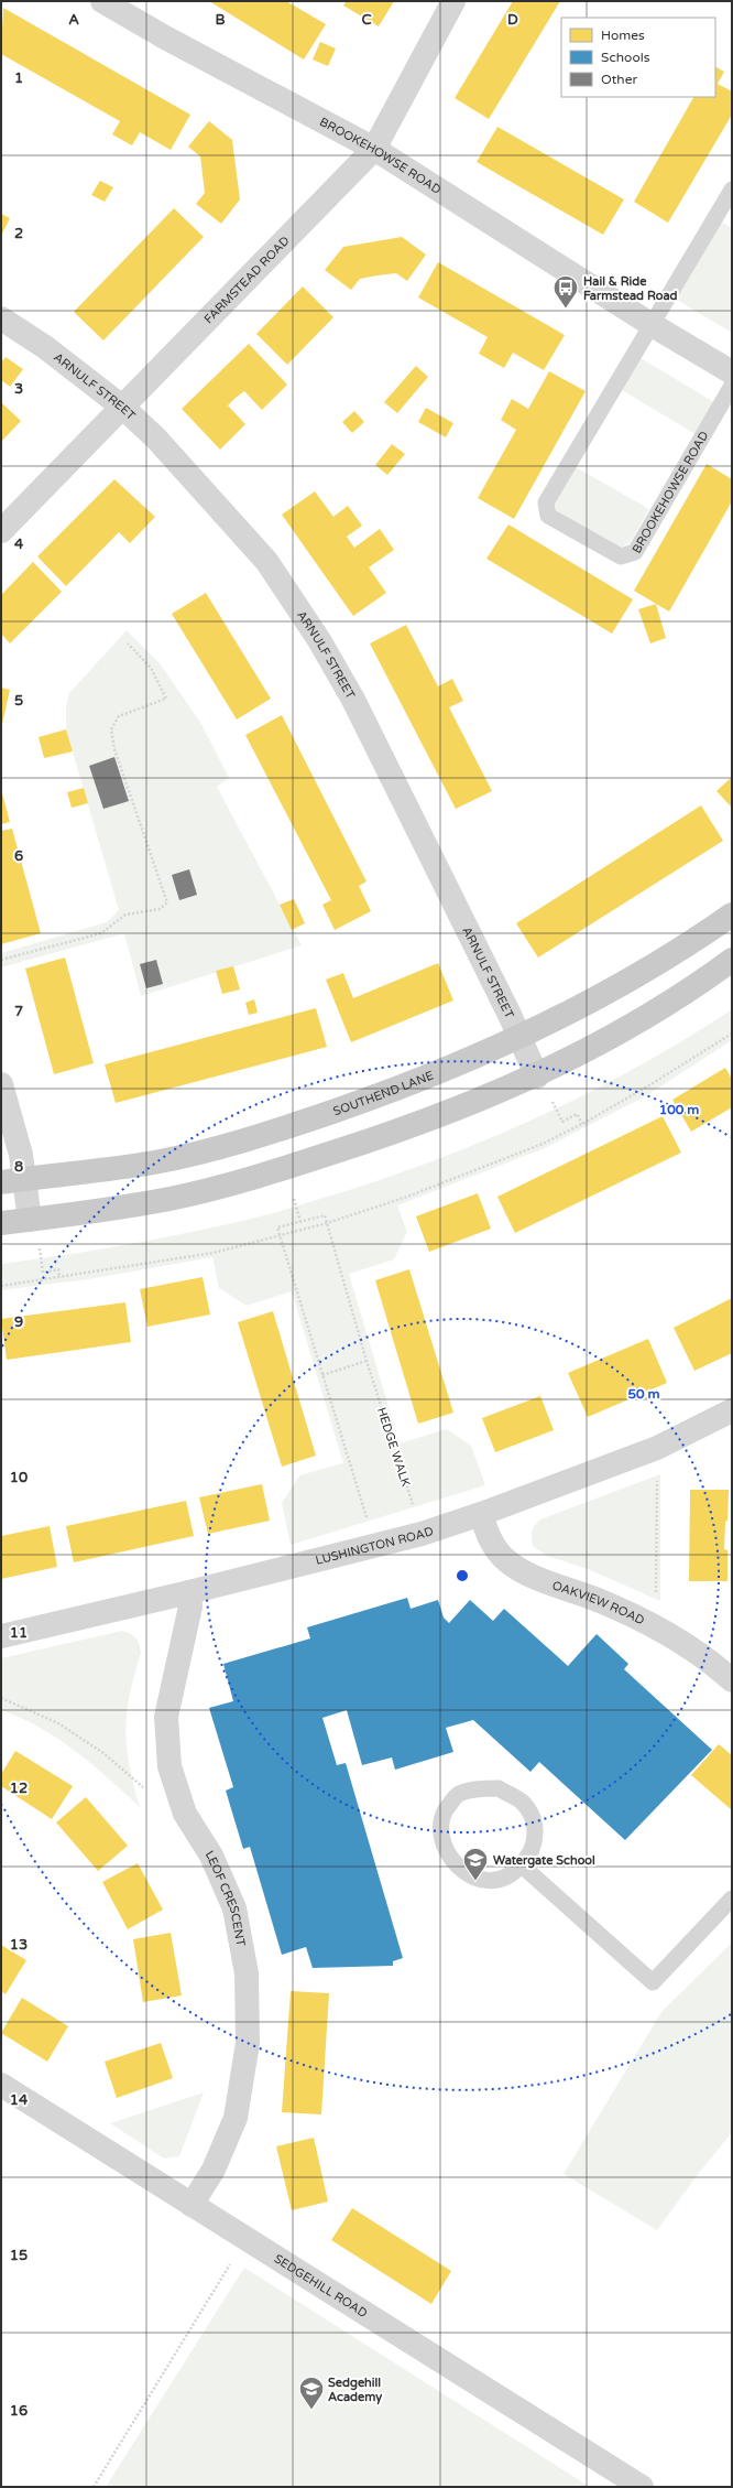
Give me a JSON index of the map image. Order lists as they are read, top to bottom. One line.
{"streets":{"main road":["SOUTHEND LANE"],"street":["BROOKEHOWSE ROAD","FARMSTEAD ROAD","ARNULF STREET","LUSHINGTON ROAD","OAKVIEW ROAD","LEOF CRESCENT","SEDGEHILL ROAD"],"path":["HEDGE WALK"]},"crossings":[["BROOKEHOWSE ROAD","FARMSTEAD ROAD"],["FARMSTEAD ROAD","ARNULF STREET"],["ARNULF STREET","SOUTHEND LANE"],["HEDGE WALK","LUSHINGTON ROAD"],["LUSHINGTON ROAD","OAKVIEW ROAD"],["LUSHINGTON ROAD","LEOF CRESCENT"],["LEOF CRESCENT","SEDGEHILL ROAD"]],"places":{"bus stop":["Hail & Ride Farmstead Road"],"school or university":["Watergate School","Sedgehill Academy"]},"legend":["Homes","Schools","Other"],"grid":{"columns":["A","B","C","D"],"rows":["1","2","3","4","5","6","7","8","9","10","11","12","13","14","15","16"]},"rings":["100 m","50 m"]}
